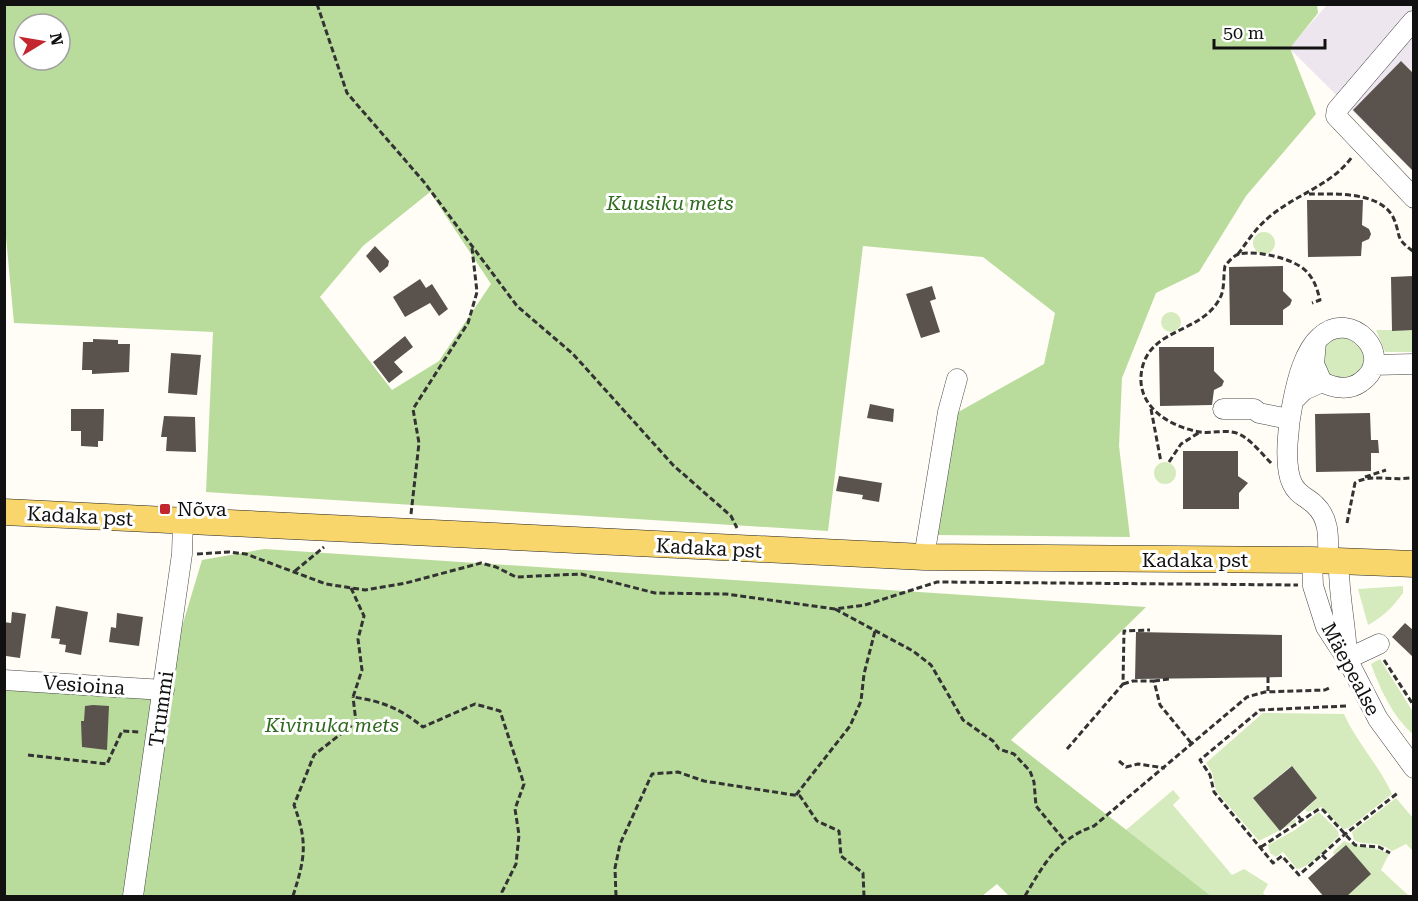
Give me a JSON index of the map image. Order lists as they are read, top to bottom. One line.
{"streets":{"main road":["Kadaka pst"],"street":["Mäepealse","Vesioina","Trummi"]},"crossings":[["Kadaka pst","Mäepealse"],["Kadaka pst","Trummi"],["Vesioina","Trummi"]],"parks":["Kuusiku mets","Kivinuka mets"],"places":{"transit":["Nõva"]},"scale_bar":"50 m","north":"right"}
